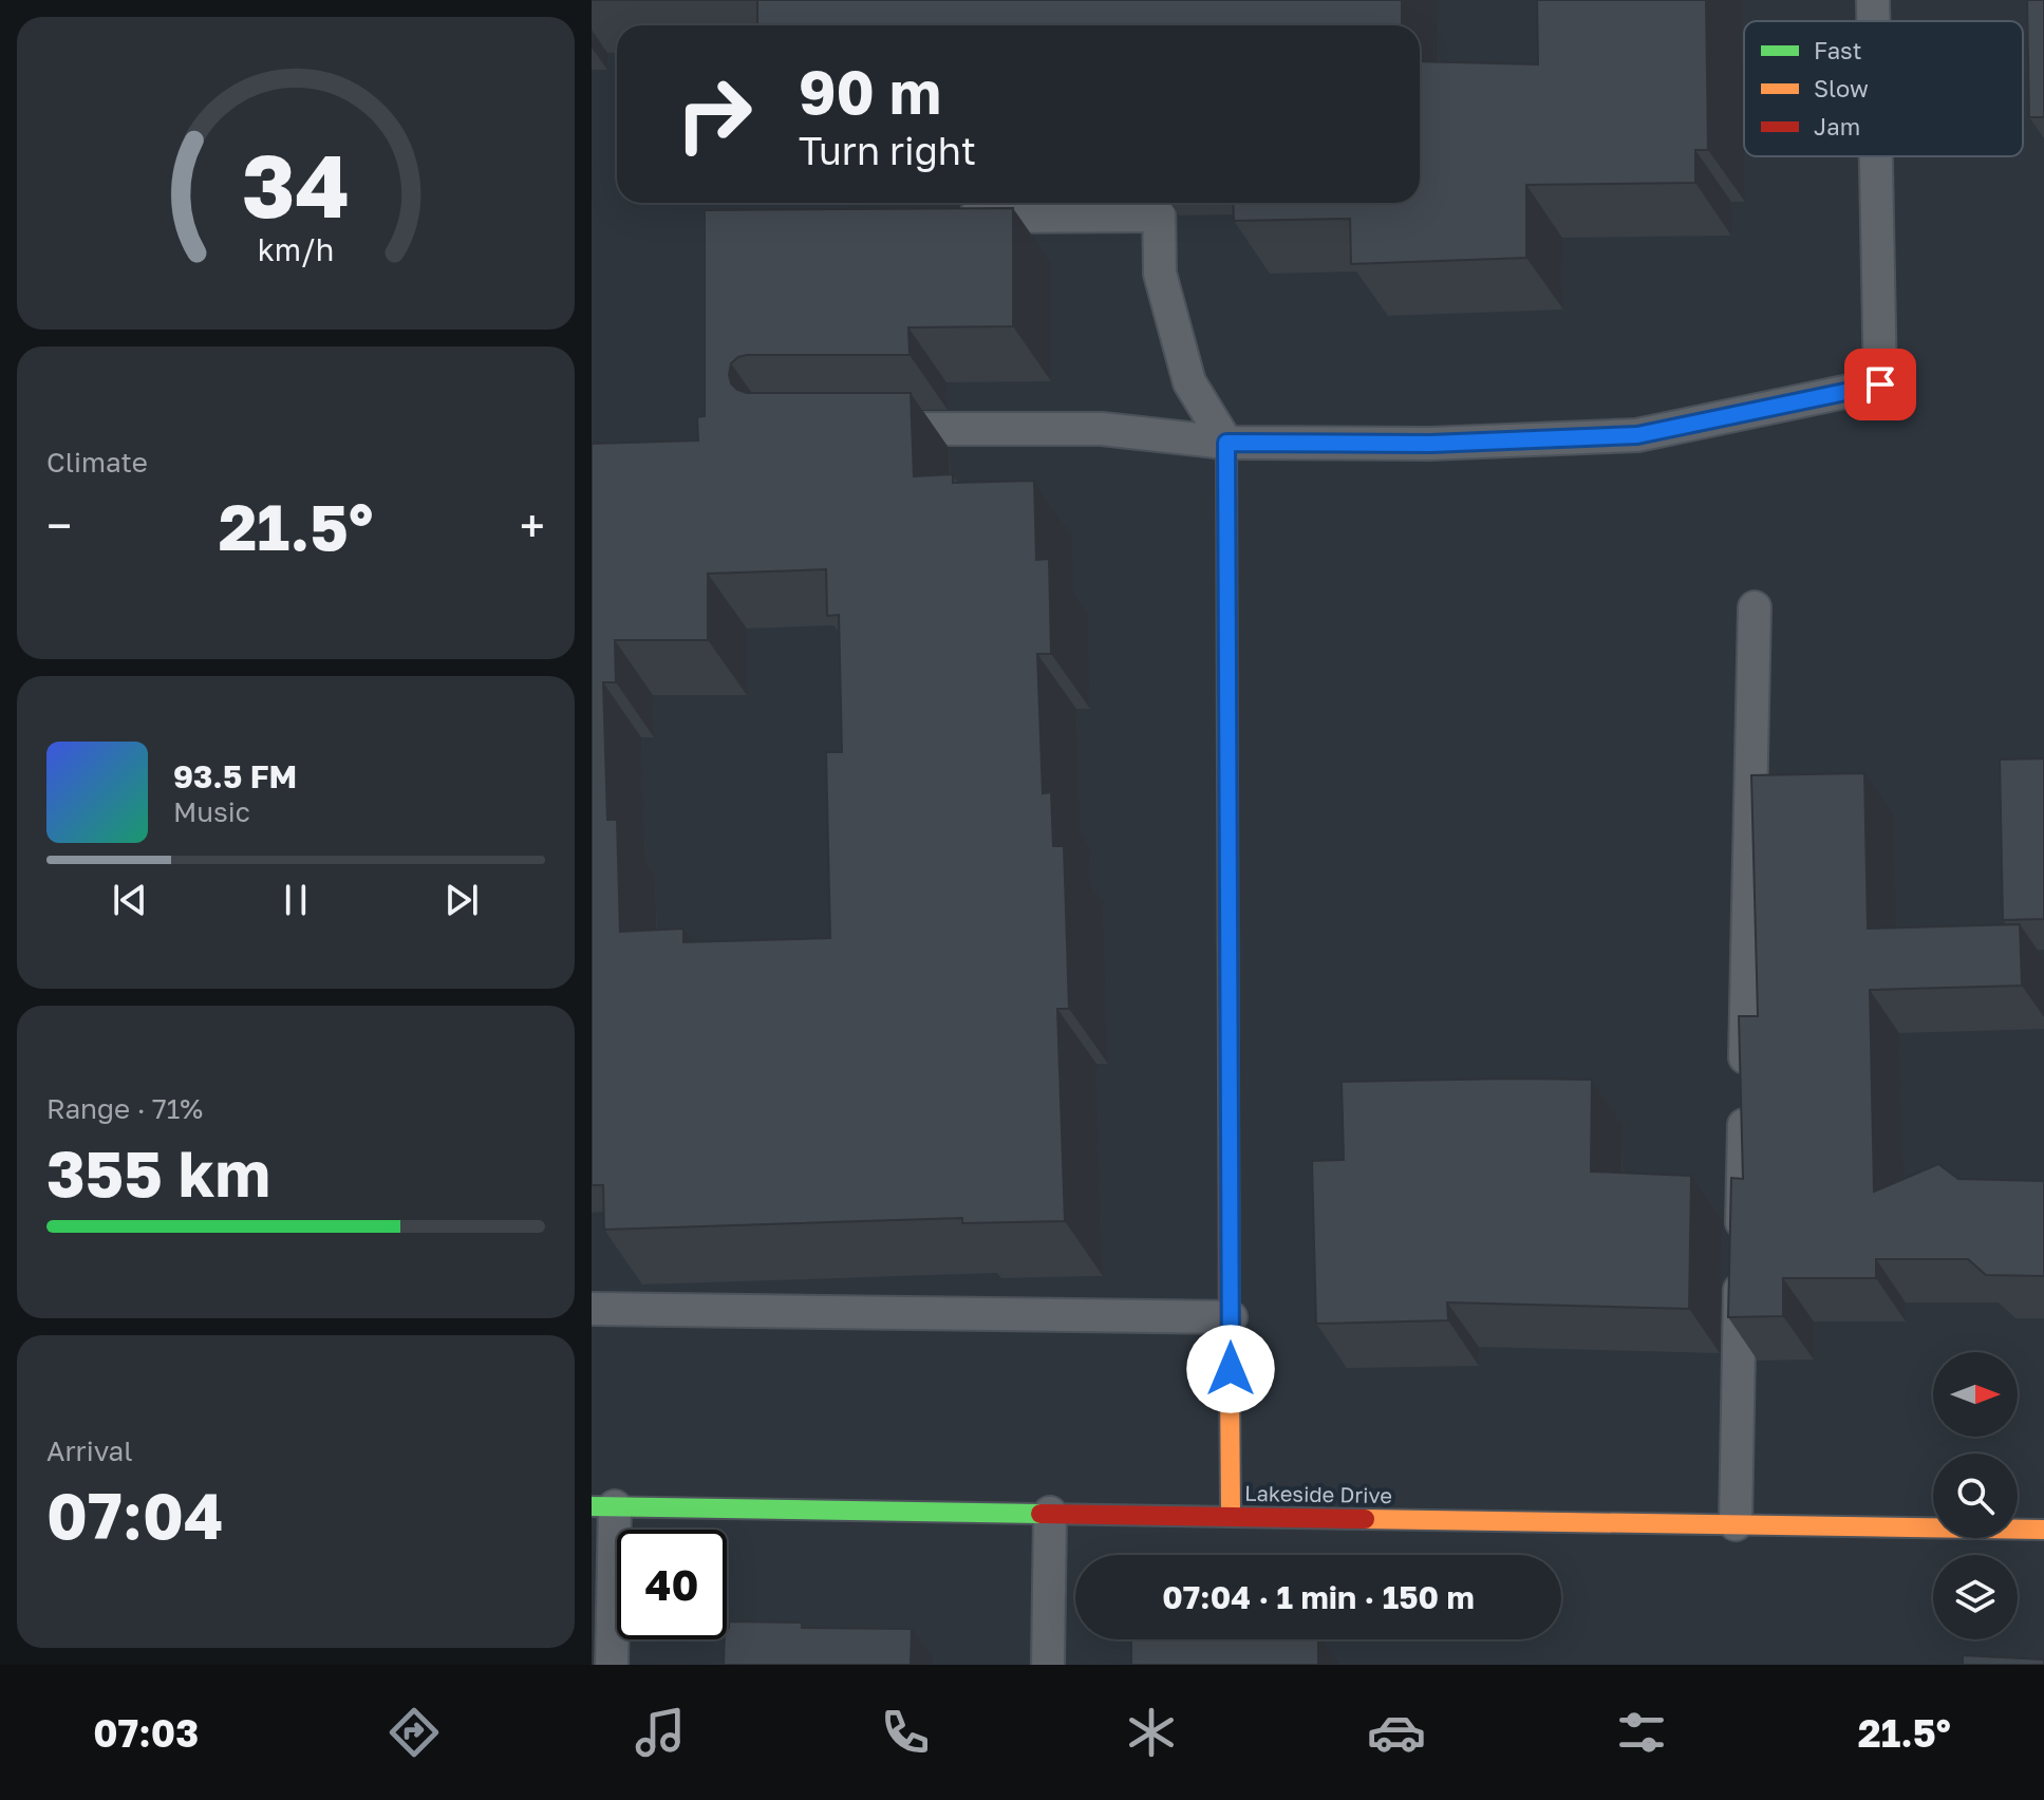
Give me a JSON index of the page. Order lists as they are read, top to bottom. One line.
{"streets":{"street":["Lakeside Drive"]},"legend":["Fast","Slow","Jam"],"north":"right","page":{"turn":["90 m","Turn right"],"tile":["Climate",["Range · 71%","355 km"],["Arrival","07:04"]],"heat":["−","21.5°","+"],"song":["93.5 FM","Music"],"limit":"40","trip":"07:04 · 1 min · 150 m","tabs":["07:03","21.5°"],"gauge":["34","km/h"]}}
